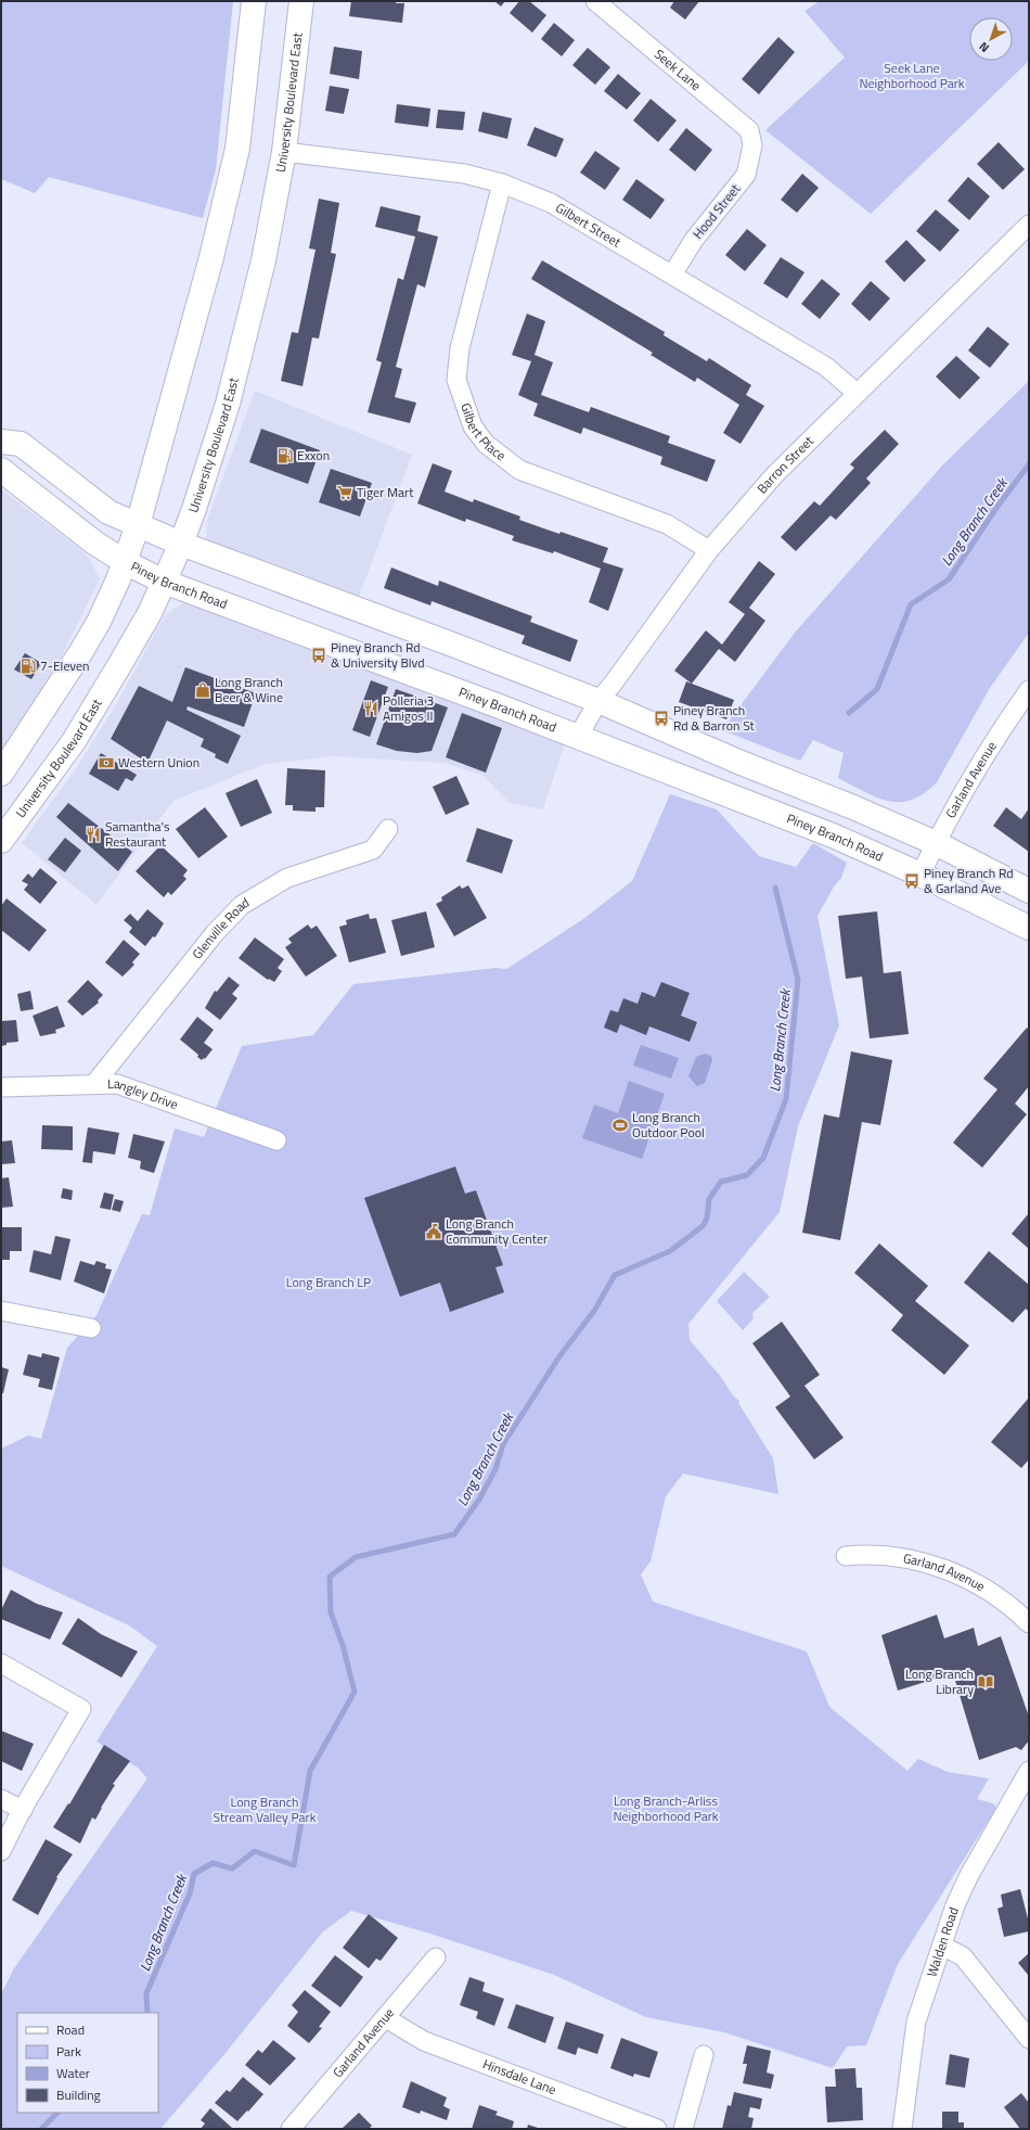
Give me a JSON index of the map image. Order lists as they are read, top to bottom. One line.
{"streets":{"main road":["University Boulevard East","Piney Branch Road"],"street":["Seek Lane","Hood Street","Gilbert Street","Gilbert Place","Barron Street","Garland Avenue","Glenville Road","Langley Drive","Walden Road","Hinsdale Lane"]},"crossings":[["Seek Lane","Hood Street"],["University Boulevard East","Gilbert Street"],["University Boulevard East","Piney Branch Road"],["Hood Street","Gilbert Street"],["Gilbert Street","Gilbert Place"],["Gilbert Street","Barron Street"],["Gilbert Place","Barron Street"],["Barron Street","Piney Branch Road"],["Piney Branch Road","Garland Avenue"],["Garland Avenue","Hinsdale Lane"],["Glenville Road","Langley Drive"]],"water":["Long Branch Creek"],"parks":["Seek Lane Neighborhood Park","Long Branch LP","Long Branch-Arliss Neighborhood Park","Long Branch Stream Valley Park"],"places":{"fuel station":["Exxon","7-Eleven"],"supermarket":["Tiger Mart"],"bus stop":["Piney Branch Rd & University Blvd","Piney Branch Rd & Barron St","Piney Branch Rd & Garland Ave"],"shop":["Long Branch Beer & Wine"],"restaurant":["Polleria 3 Amigos II","Samantha's Restaurant"],"bank":["Western Union"],"sports":["Long Branch Outdoor Pool"],"public building":["Long Branch Community Center"],"library":["Long Branch Library"]},"legend":["Road","Park","Water","Building"],"north":"bottom left"}
